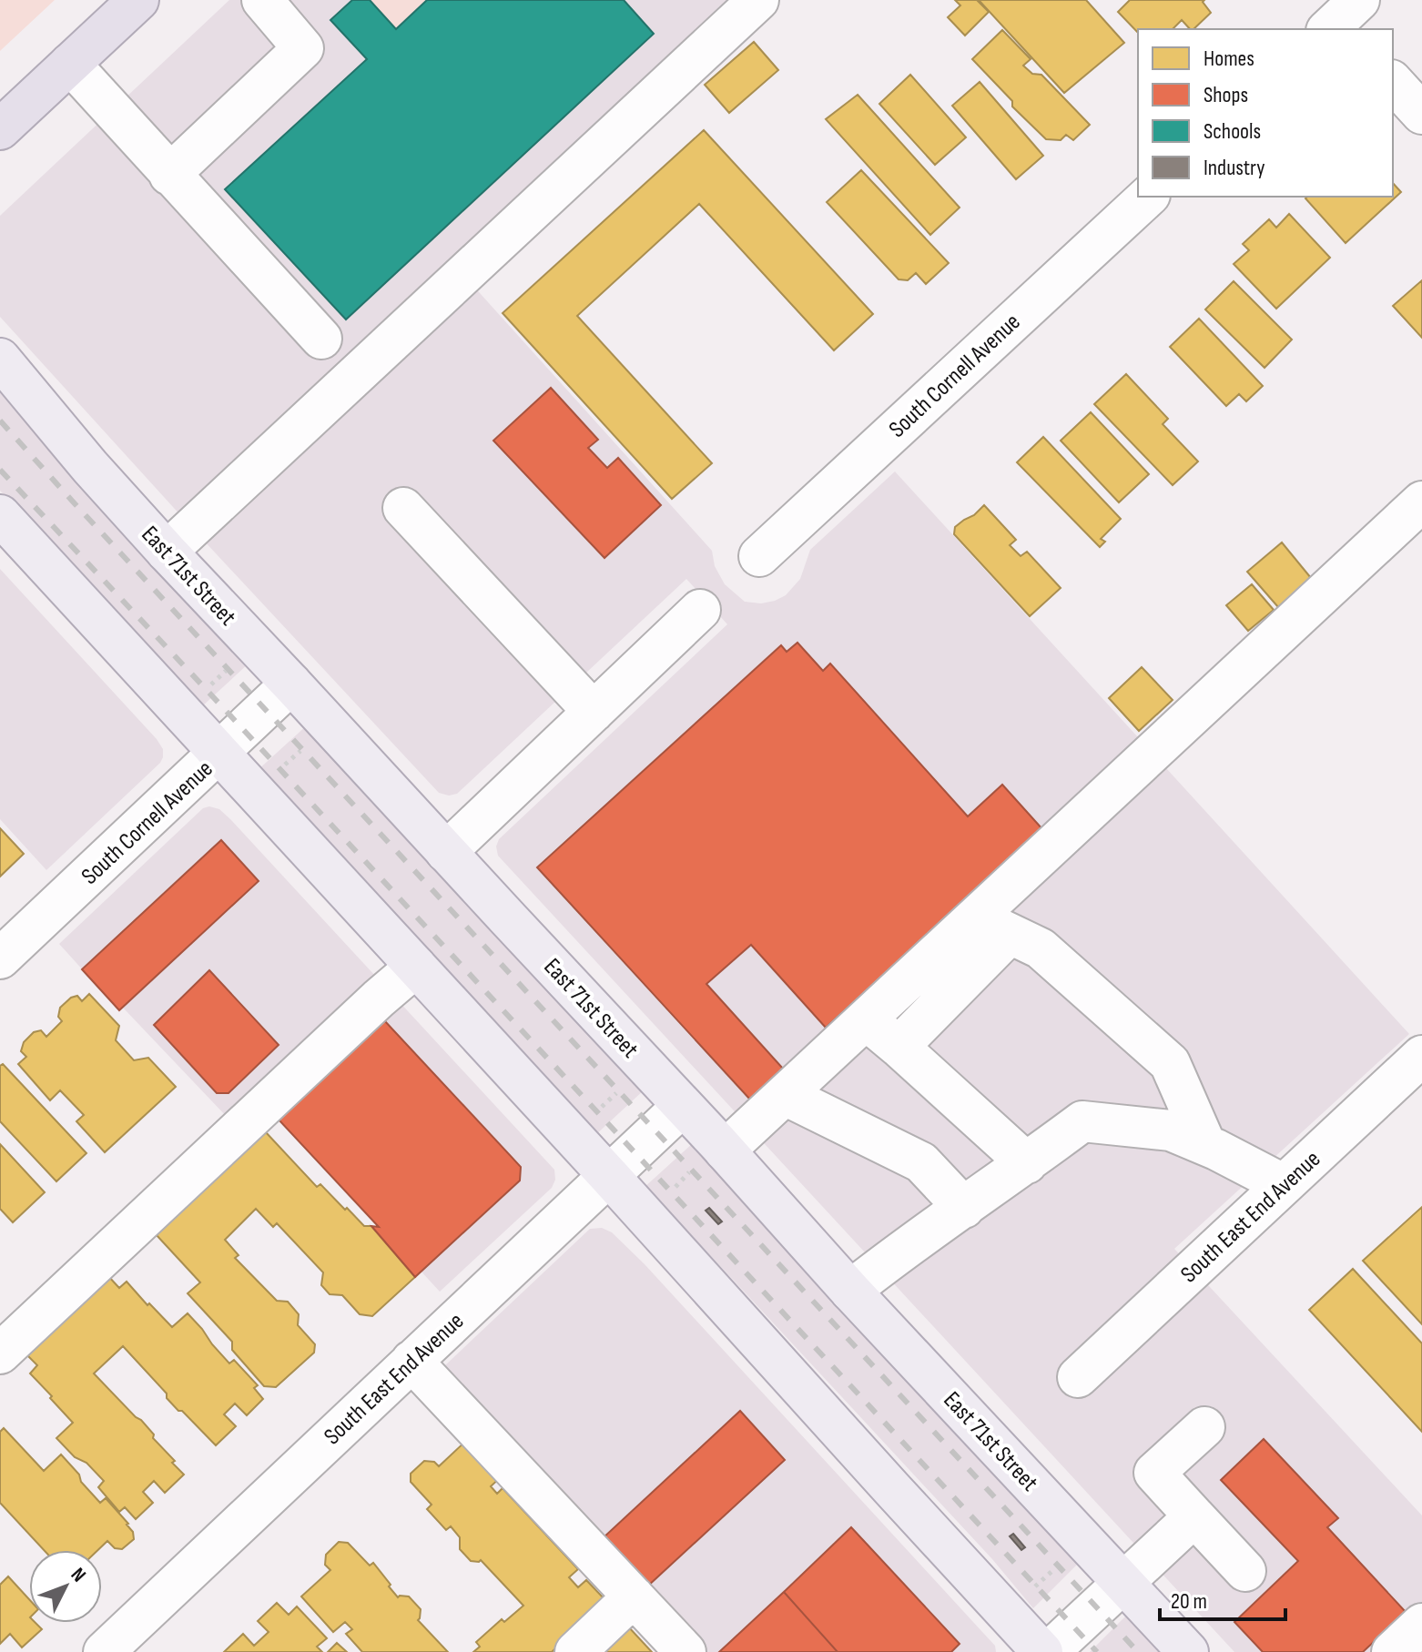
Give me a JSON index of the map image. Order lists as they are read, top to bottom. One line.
{"streets":{"main road":["East 71st Street"],"street":["South Cornell Avenue","South East End Avenue"]},"crossings":[["South Cornell Avenue","East 71st Street"],["East 71st Street","South East End Avenue"]],"legend":["Homes","Shops","Schools","Industry"],"scale_bar":"20 m","north":"top right"}
